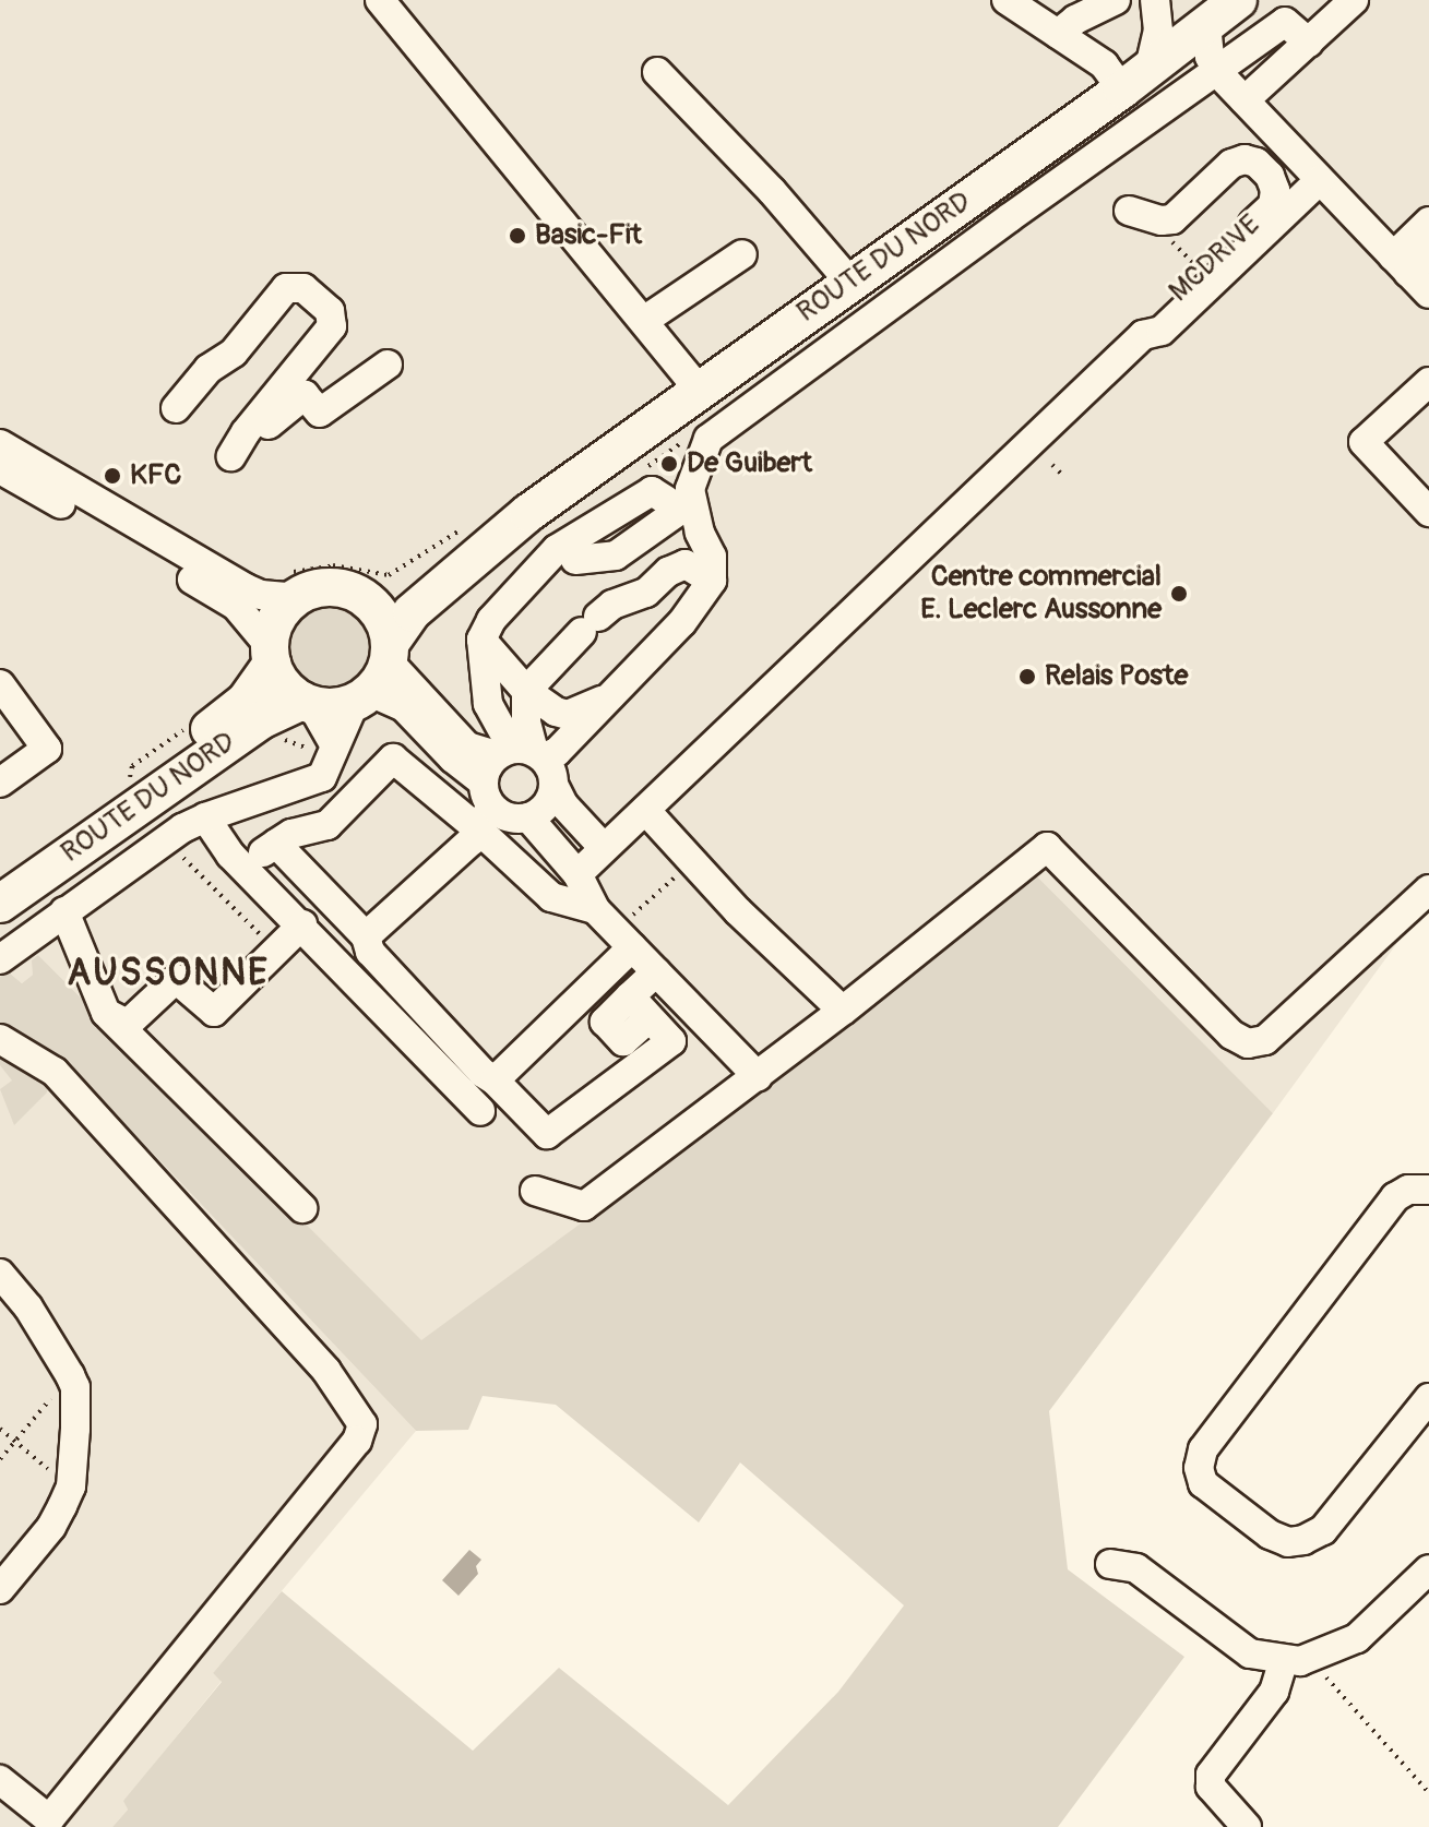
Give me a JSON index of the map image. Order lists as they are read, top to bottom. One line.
{"streets":{"main road":["ROUTE DU NORD"],"street":["MCDRIVE"]},"districts":["AUSSONNE"],"places":["Basic-Fit","De Guibert","KFC","Centre commercial E. Leclerc Aussonne","Relais Poste"]}
